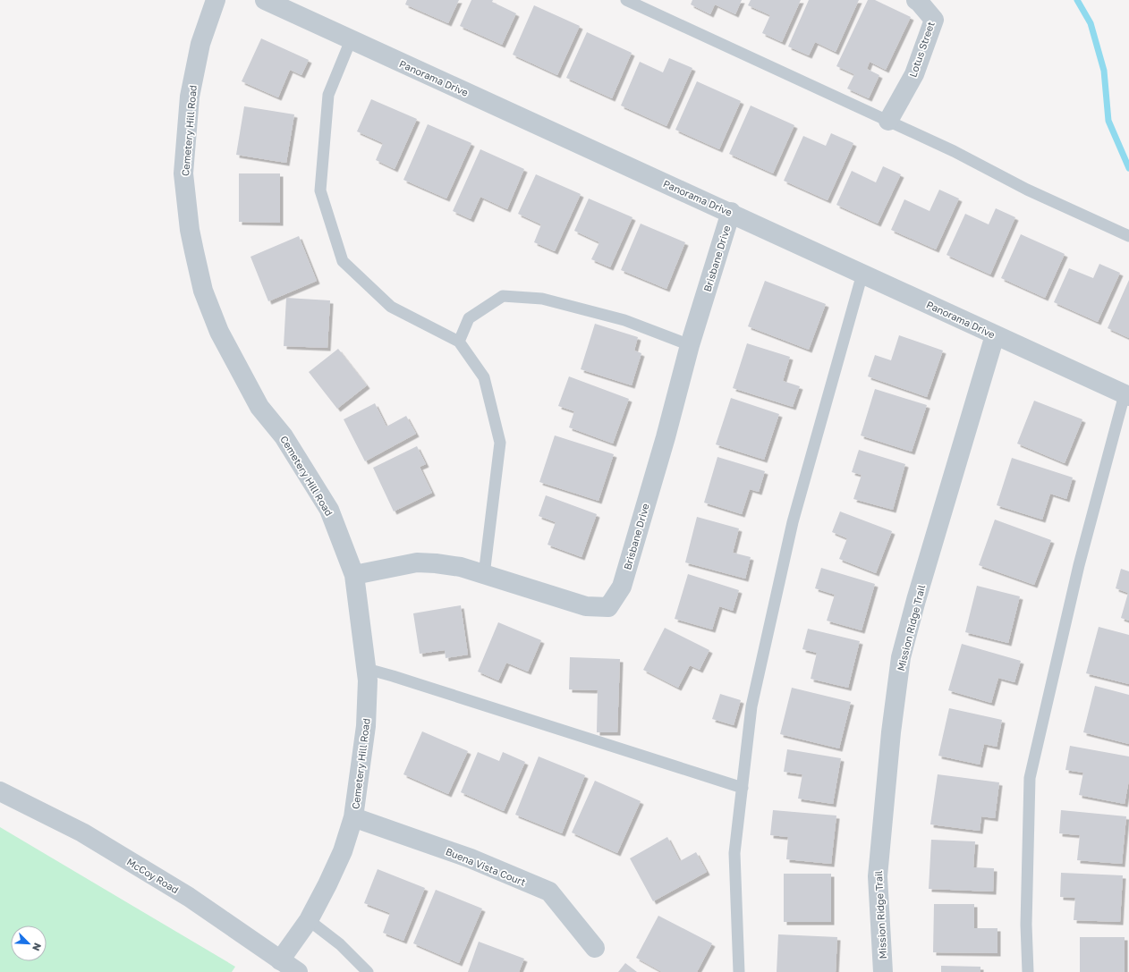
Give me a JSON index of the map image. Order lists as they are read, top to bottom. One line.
{"streets":{"street":["Lotus Street","Panorama Drive","Cemetery Hill Road","Brisbane Drive","Mission Ridge Trail","Buena Vista Court","McCoy Road"]},"crossings":[["Panorama Drive","Brisbane Drive"],["Panorama Drive","Mission Ridge Trail"],["Cemetery Hill Road","Brisbane Drive"],["Cemetery Hill Road","Buena Vista Court"],["Cemetery Hill Road","McCoy Road"]],"north":"bottom right"}
